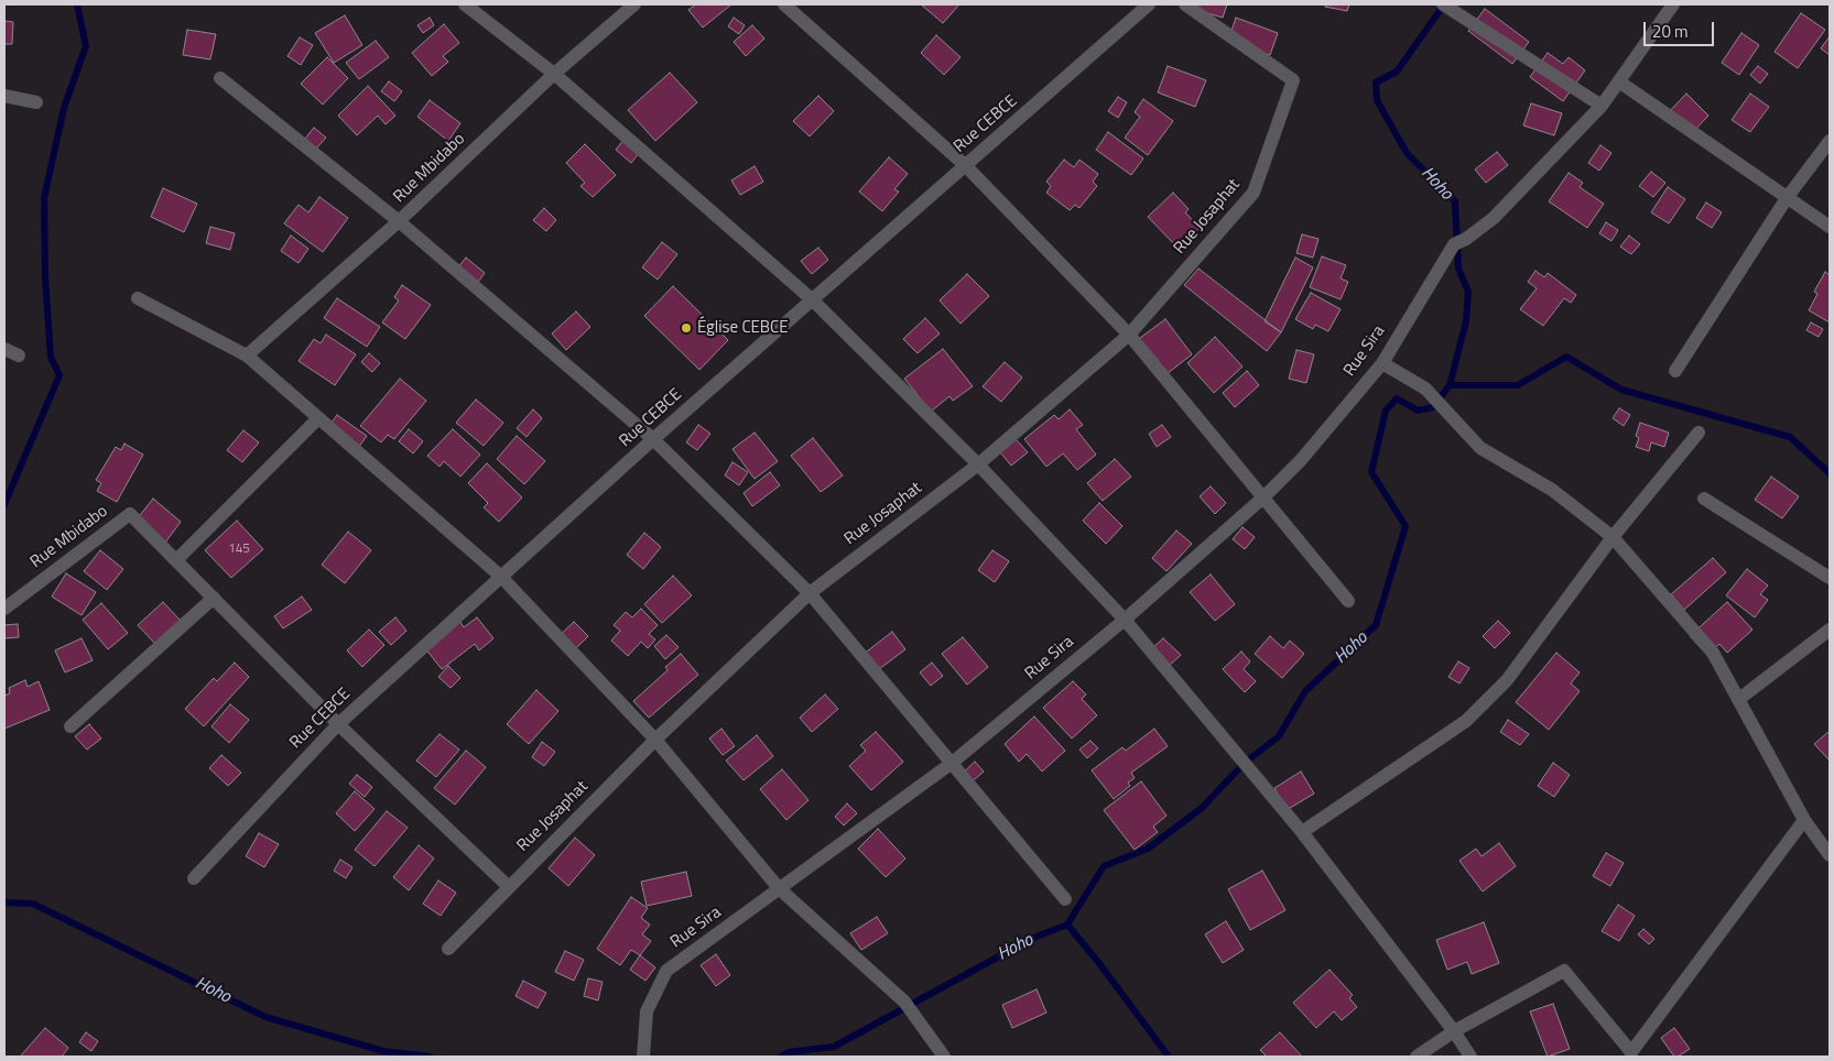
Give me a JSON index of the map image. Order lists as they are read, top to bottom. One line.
{"streets":{"street":["Rue CEBCE","Rue Mbidabo","Rue Josaphat","Rue Sira"]},"water":["Hoho"],"places":["Église CEBCE"],"house_numbers":["145"],"scale_bar":"20 m"}
